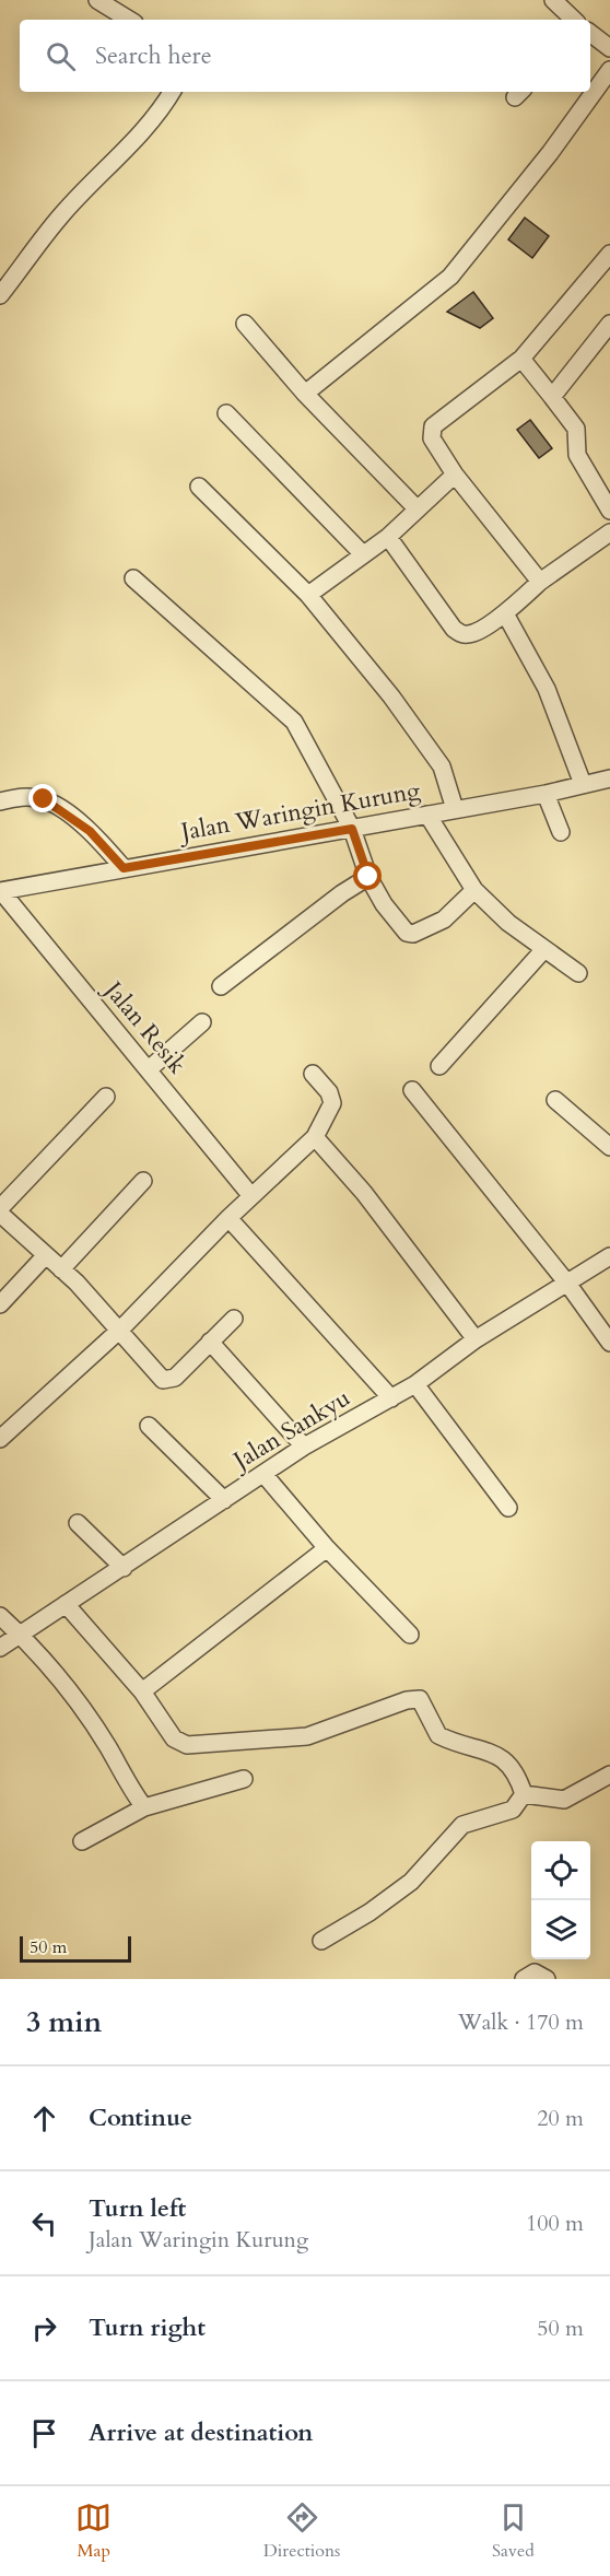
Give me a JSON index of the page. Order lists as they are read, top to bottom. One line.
{"streets":{"street":["Jalan Waringin Kurung","Jalan Resik","Jalan Sankyu"]},"crossings":[["Jalan Waringin Kurung","Jalan Resik"]],"scale_bar":"50 m","page":{"search":"Search here","scale":"50 m","heading":["3 min","Walk · 170 m"],"list":[["Continue","20 m"],["Turn left","Jalan Waringin Kurung","100 m"],["Turn right","50 m"],"Arrive at destination"],"nav":["Map","Directions","Saved"]}}
